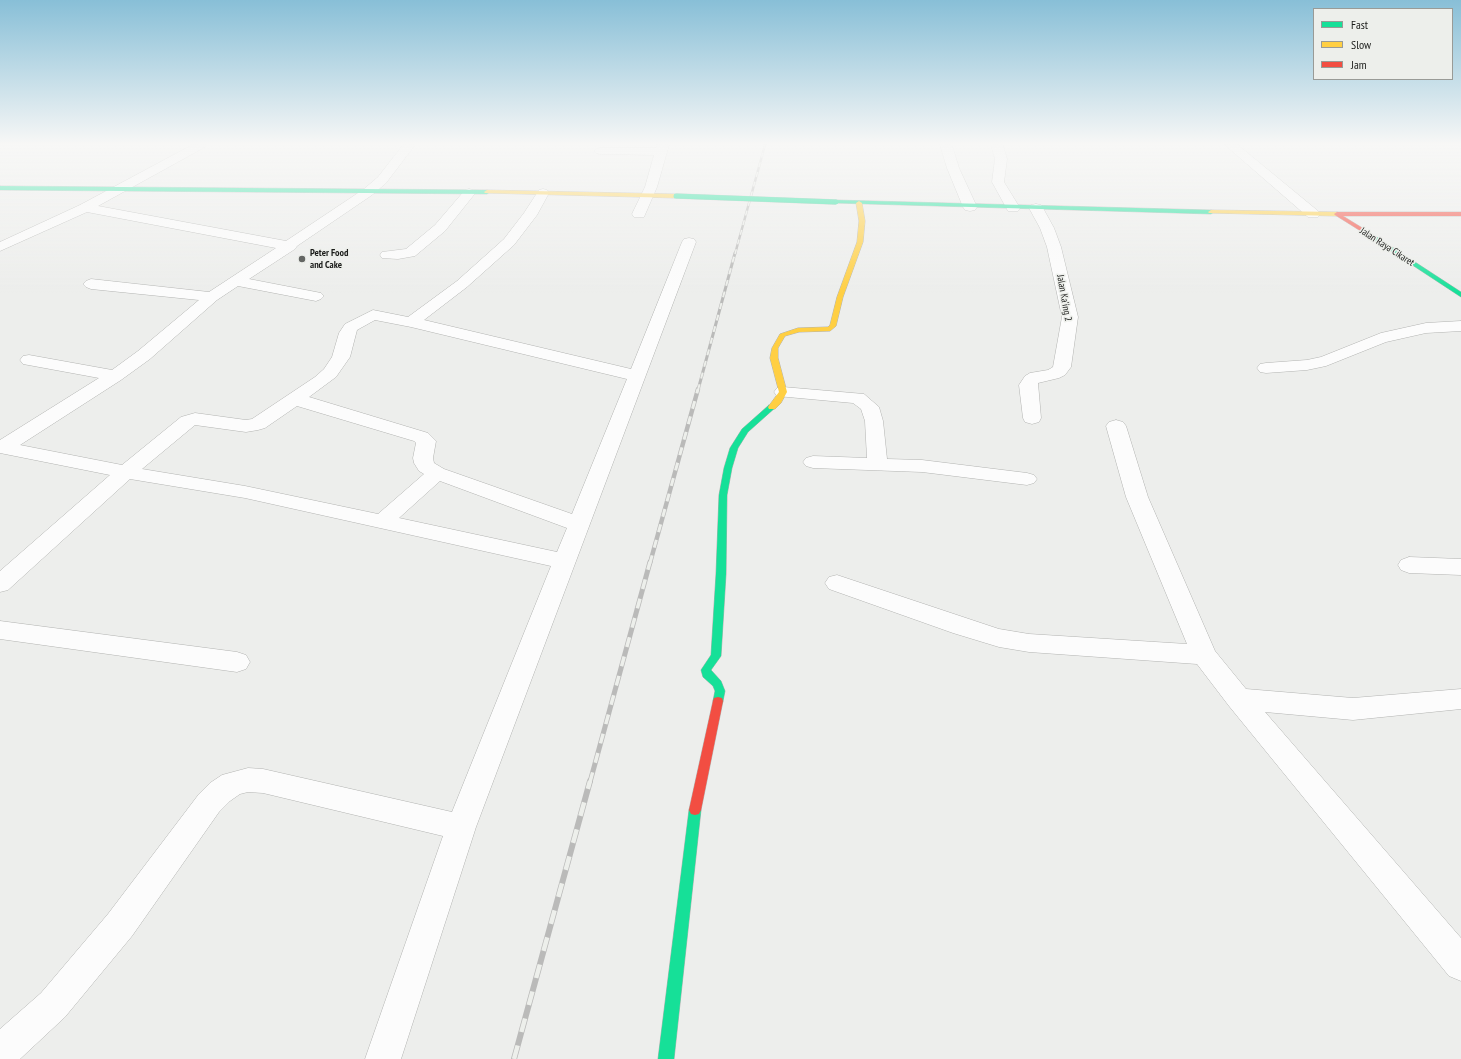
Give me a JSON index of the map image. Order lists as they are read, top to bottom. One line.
{"streets":{"street":["Jalan Raya Cikaret","Jalan Ka'ing 2"]},"places":["Peter Food and Cake"],"legend":["Fast","Slow","Jam"]}
